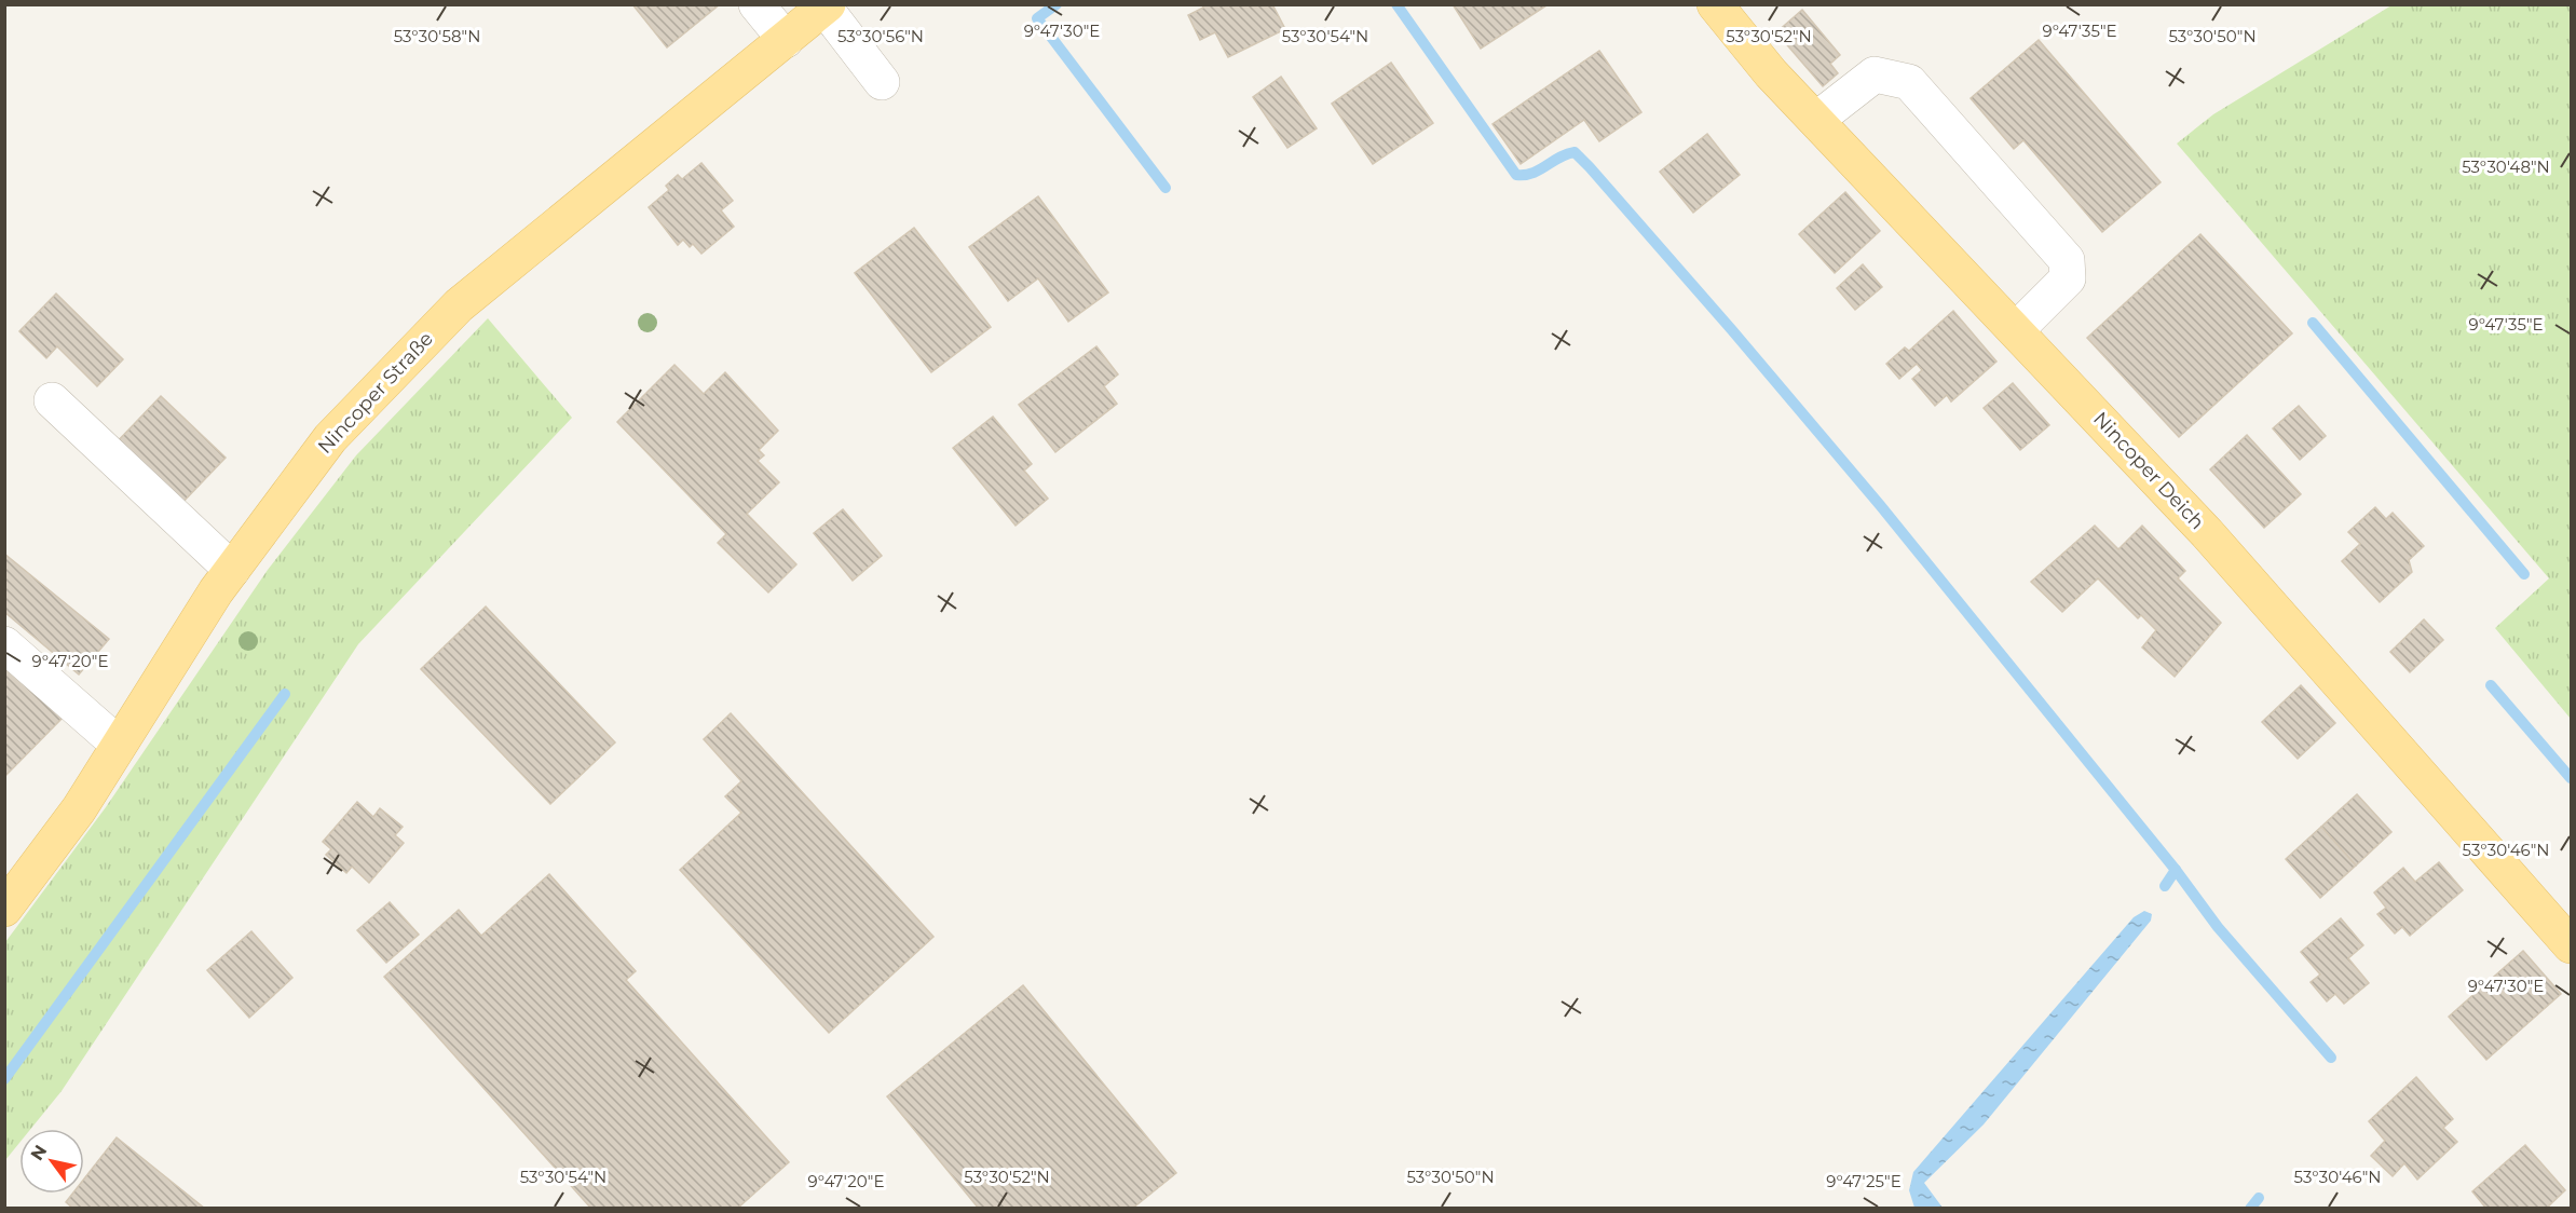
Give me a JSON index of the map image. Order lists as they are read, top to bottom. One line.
{"streets":{"main road":["Nincoper Straße","Nincoper Deich"]},"north":"top left","coordinates":["9°47'30\"E","9°47'35\"E","53°30'58\"N","53°30'56\"N","53°30'54\"N","53°30'52\"N","53°30'50\"N","53°30'48\"N","9°47'20\"E","53°30'46\"N","9°47'25\"E"]}
